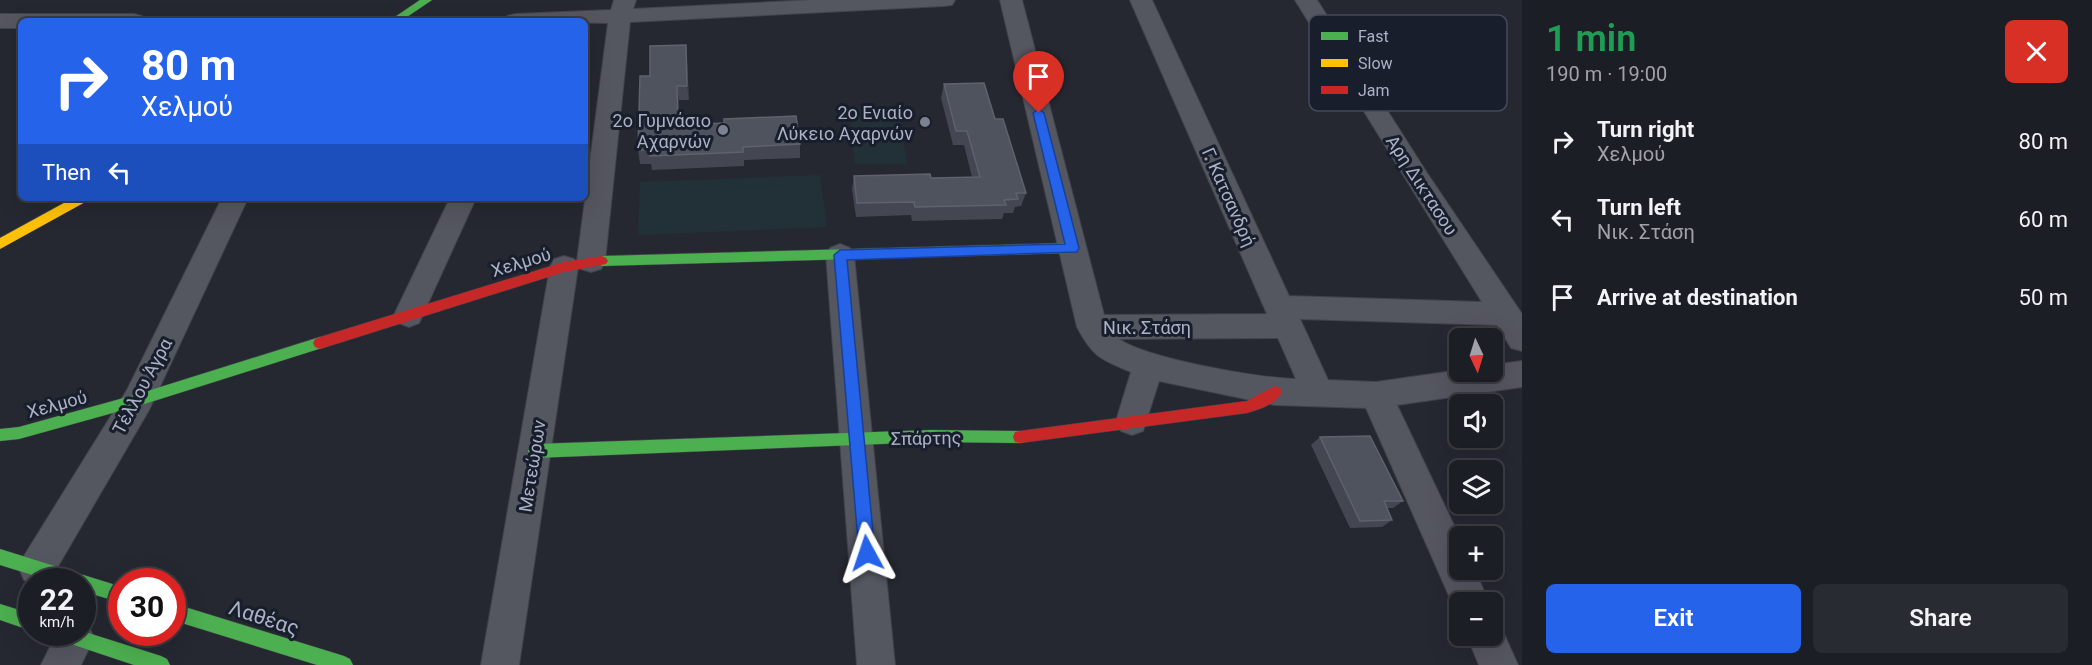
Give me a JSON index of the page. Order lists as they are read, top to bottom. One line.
{"streets":{"street":["Αρη Δικτασου","Γ. Κατσανδρή","Χελμού","Νικ. Στάση","Τέλλου Άγρα","Σπάρτης","Μετεώρων","Λαθέας"]},"crossings":[["Αρη Δικτασου","Νικ. Στάση"],["Γ. Κατσανδρή","Νικ. Στάση"],["Χελμού","Νικ. Στάση"],["Χελμού","Τέλλου Άγρα"],["Χελμού","Μετεώρων"],["Σπάρτης","Μετεώρων"]],"places":["2ο Ενιαίο Λύκειο Αχαρνών","2ο Γυμνάσιο Αχαρνών"],"legend":["Fast","Slow","Jam"],"north":"bottom","page":{"heading":["1 min","190 m · 19:00"],"turn":["80 m","Χελμού"],"list":[{"name":"Turn right","note":"Χελμού","value":"80 m"},{"name":"Turn left","note":"Νικ. Στάση","value":"60 m"},{"name":"Arrive at destination","value":"50 m"}],"then":"Then","map_buttons":["+","−"],"speed":"22 km/h","limit":"30","buttons":["Exit","Share"]}}
